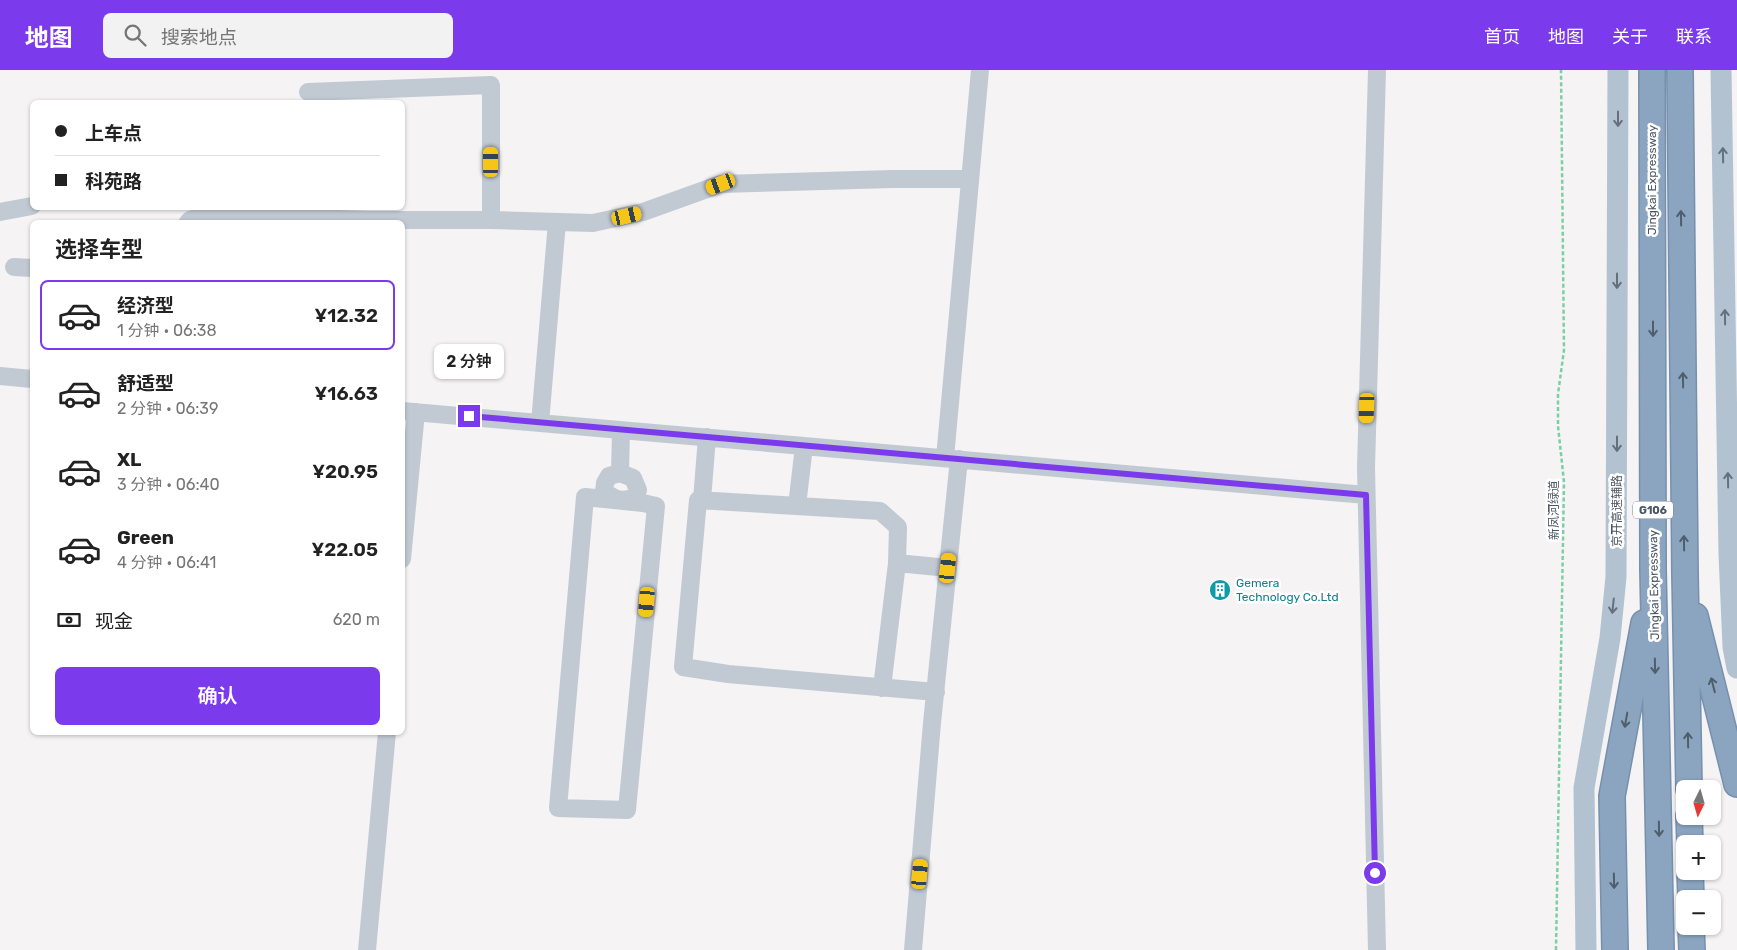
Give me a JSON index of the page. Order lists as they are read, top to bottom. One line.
{"streets":{"highway":["Jingkai Expressway","G106"],"main road":["京开高速辅路"],"path":["新凤河绿道"]},"places":{"building":["Gemera Technology Co.Ltd"]},"north":"bottom","page":{"header":"地图","search":"搜索地点","nav":["首页","地图","关于","联系"],"banner":["上车点","科苑路"],"heading":"选择车型","list":[{"name":"经济型","note":"1 分钟 · 06:38","value":"¥12.32"},{"name":"舒适型","note":"2 分钟 · 06:39","value":"¥16.63"},{"name":"XL","note":"3 分钟 · 06:40","value":"¥20.95"},{"name":"Green","note":"4 分钟 · 06:41","value":"¥22.05"}],"bubble":"2 分钟","pay":["现金","620 m"],"buttons":"确认","map_buttons":["+","−"]}}
